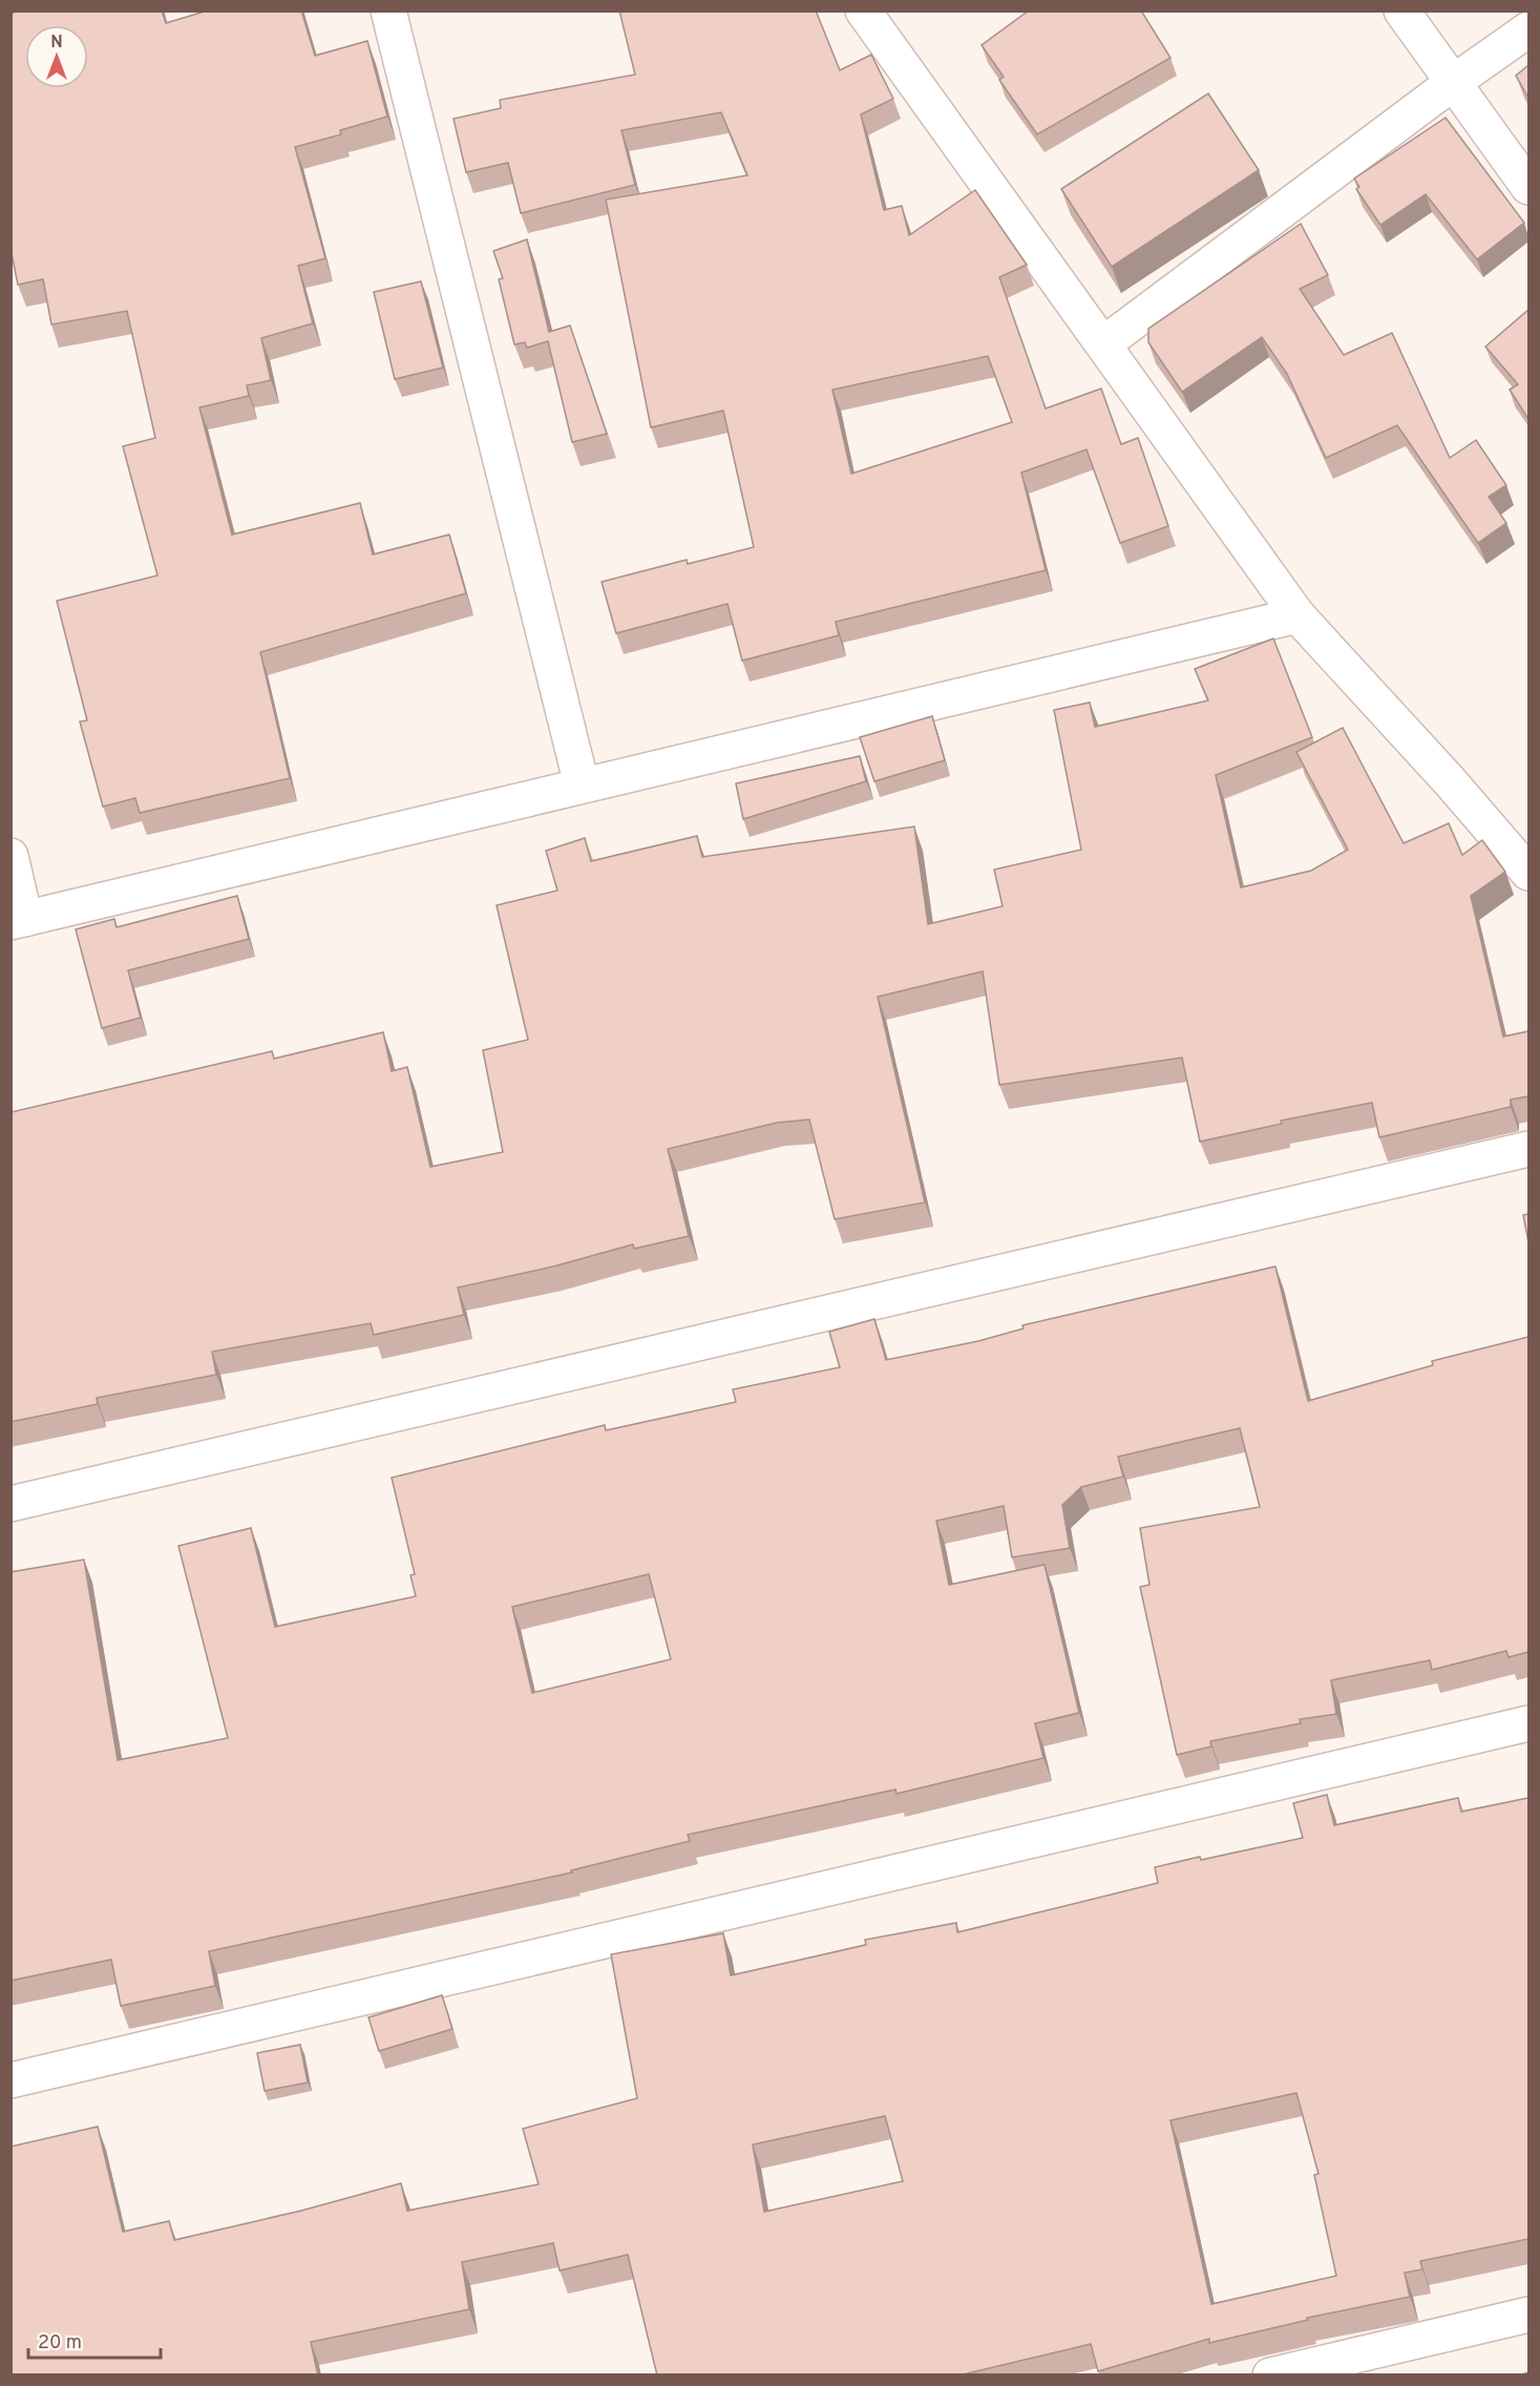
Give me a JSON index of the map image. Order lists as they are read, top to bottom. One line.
{"scale_bar":"20 m","north":"top"}
